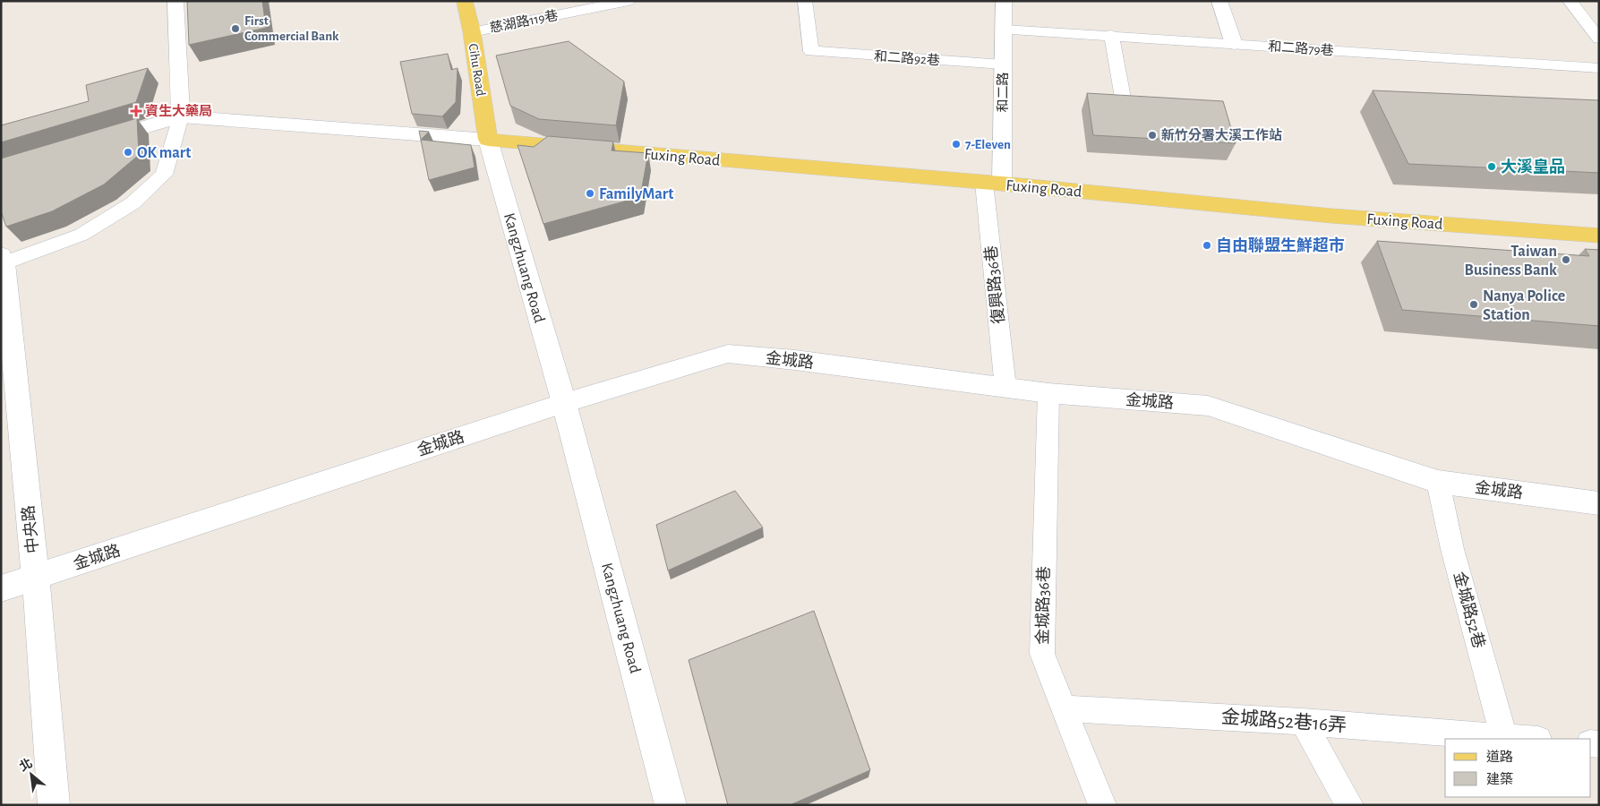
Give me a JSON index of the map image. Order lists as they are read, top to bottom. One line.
{"streets":{"main road":["Cihu Road","Fuxing Road"],"street":["和二路","Kangzhuang Road","金城路","中央路"],"lane":["慈湖路119巷","和二路79巷","和二路92巷","復興路36巷","金城路36巷","金城路52巷","金城路52巷16弄"]},"crossings":[["慈湖路119巷","Cihu Road"],["和二路79巷","和二路"],["和二路92巷","和二路"],["Cihu Road","Fuxing Road"],["Cihu Road","Kangzhuang Road"],["和二路","Fuxing Road"],["和二路","復興路36巷"],["Fuxing Road","Kangzhuang Road"],["Fuxing Road","復興路36巷"],["Kangzhuang Road","金城路"],["復興路36巷","金城路"],["金城路","中央路"],["金城路","金城路36巷"],["金城路","金城路52巷"],["金城路36巷","金城路52巷16弄"],["金城路52巷","金城路52巷16弄"]],"places":{"other":["First Commercial Bank","新竹分署大溪工作站","7-Eleven","OK mart","大溪皇品","FamilyMart","自由聯盟生鮮超市","Taiwan Business Bank","Nanya Police Station"],"health":["資生大藥局"]},"legend":["道路","建築"],"north":"top left"}
